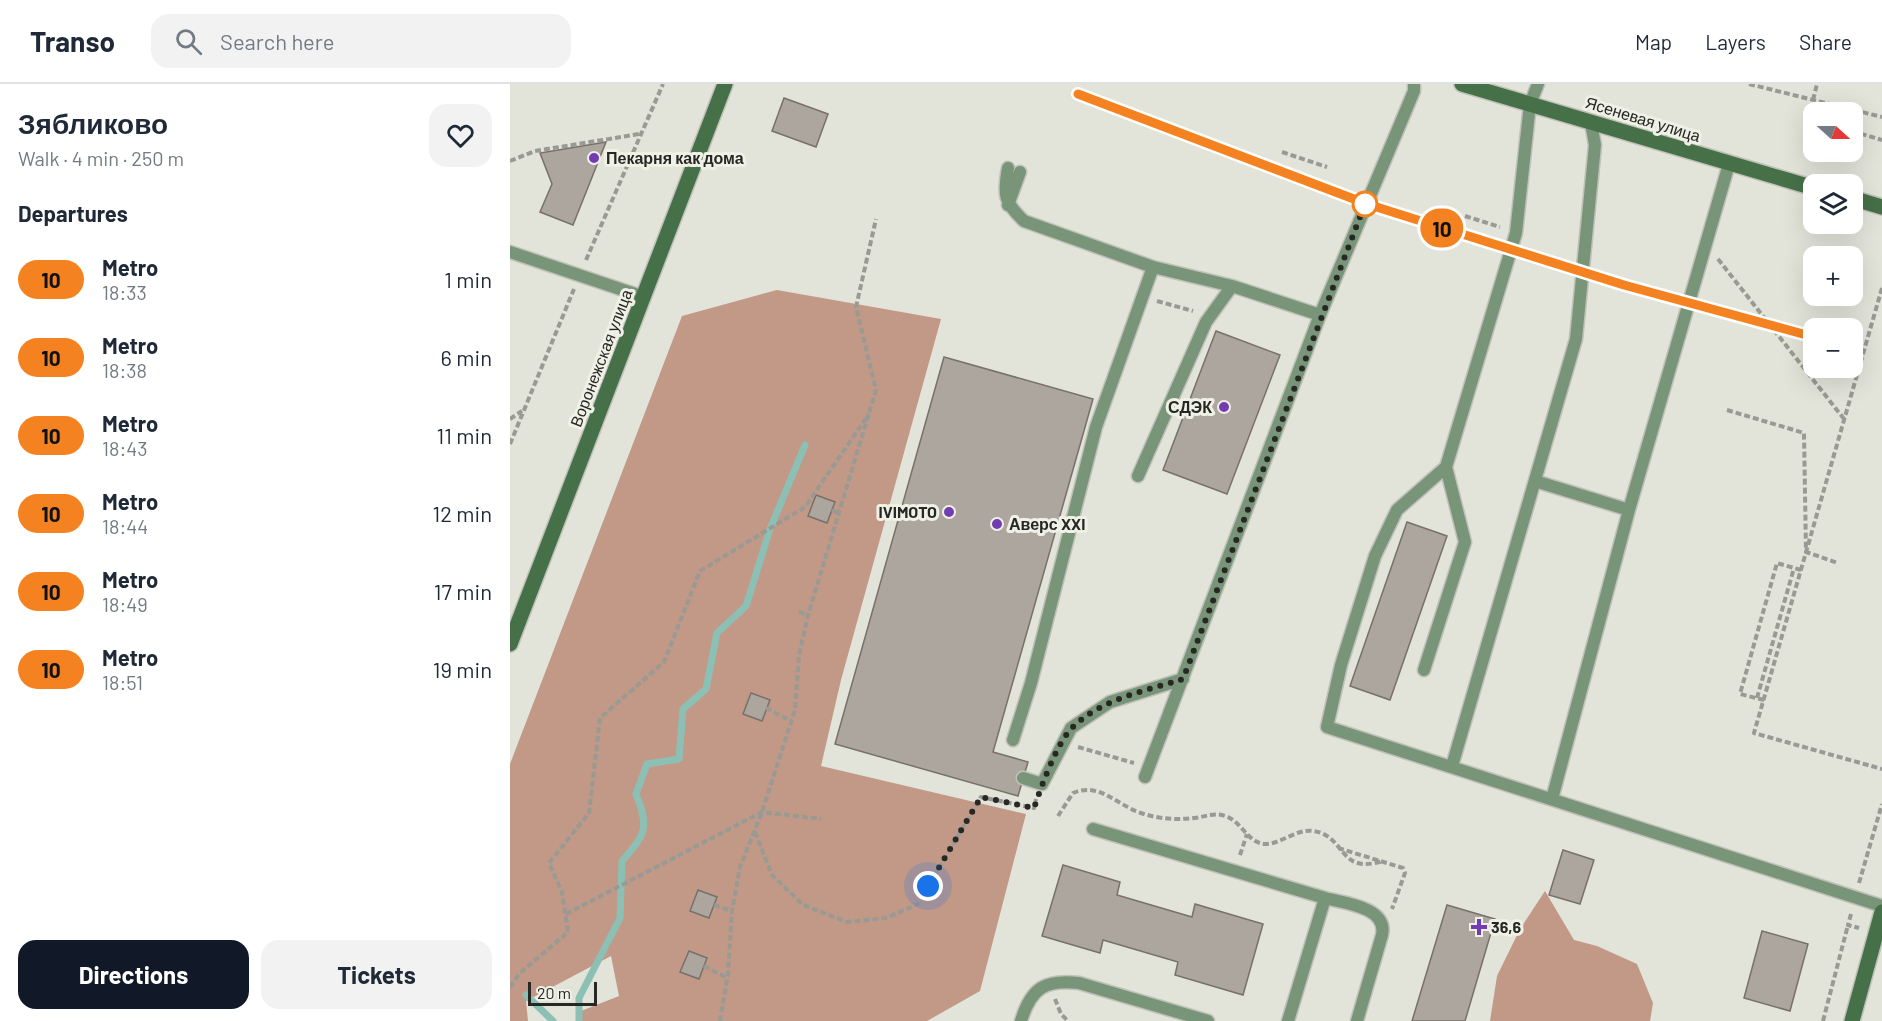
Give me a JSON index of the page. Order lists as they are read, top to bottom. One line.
{"streets":{"street":["Ясеневая улица","Воронежская улица"]},"places":{"other":["Пекарня как дома","СДЭК","IVIMOTO","Аверс XXI"],"health":["36,6"]},"lines":["metro line 10"],"scale_bar":"20 m","north":"right","page":{"header":"Transo","search":"Search here","nav":["Map","Layers","Share"],"heading":[["Зябликово","Walk · 4 min · 250 m"],"Departures"],"on_map":"10","map_buttons":["+","−"],"list":[{"mark":"10","name":"Metro","note":"18:33","value":"1 min"},{"mark":"10","name":"Metro","note":"18:38","value":"6 min"},{"mark":"10","name":"Metro","note":"18:43","value":"11 min"},{"mark":"10","name":"Metro","note":"18:44","value":"12 min"},{"mark":"10","name":"Metro","note":"18:49","value":"17 min"},{"mark":"10","name":"Metro","note":"18:51","value":"19 min"}],"buttons":["Directions","Tickets"],"scale":"20 m"}}
